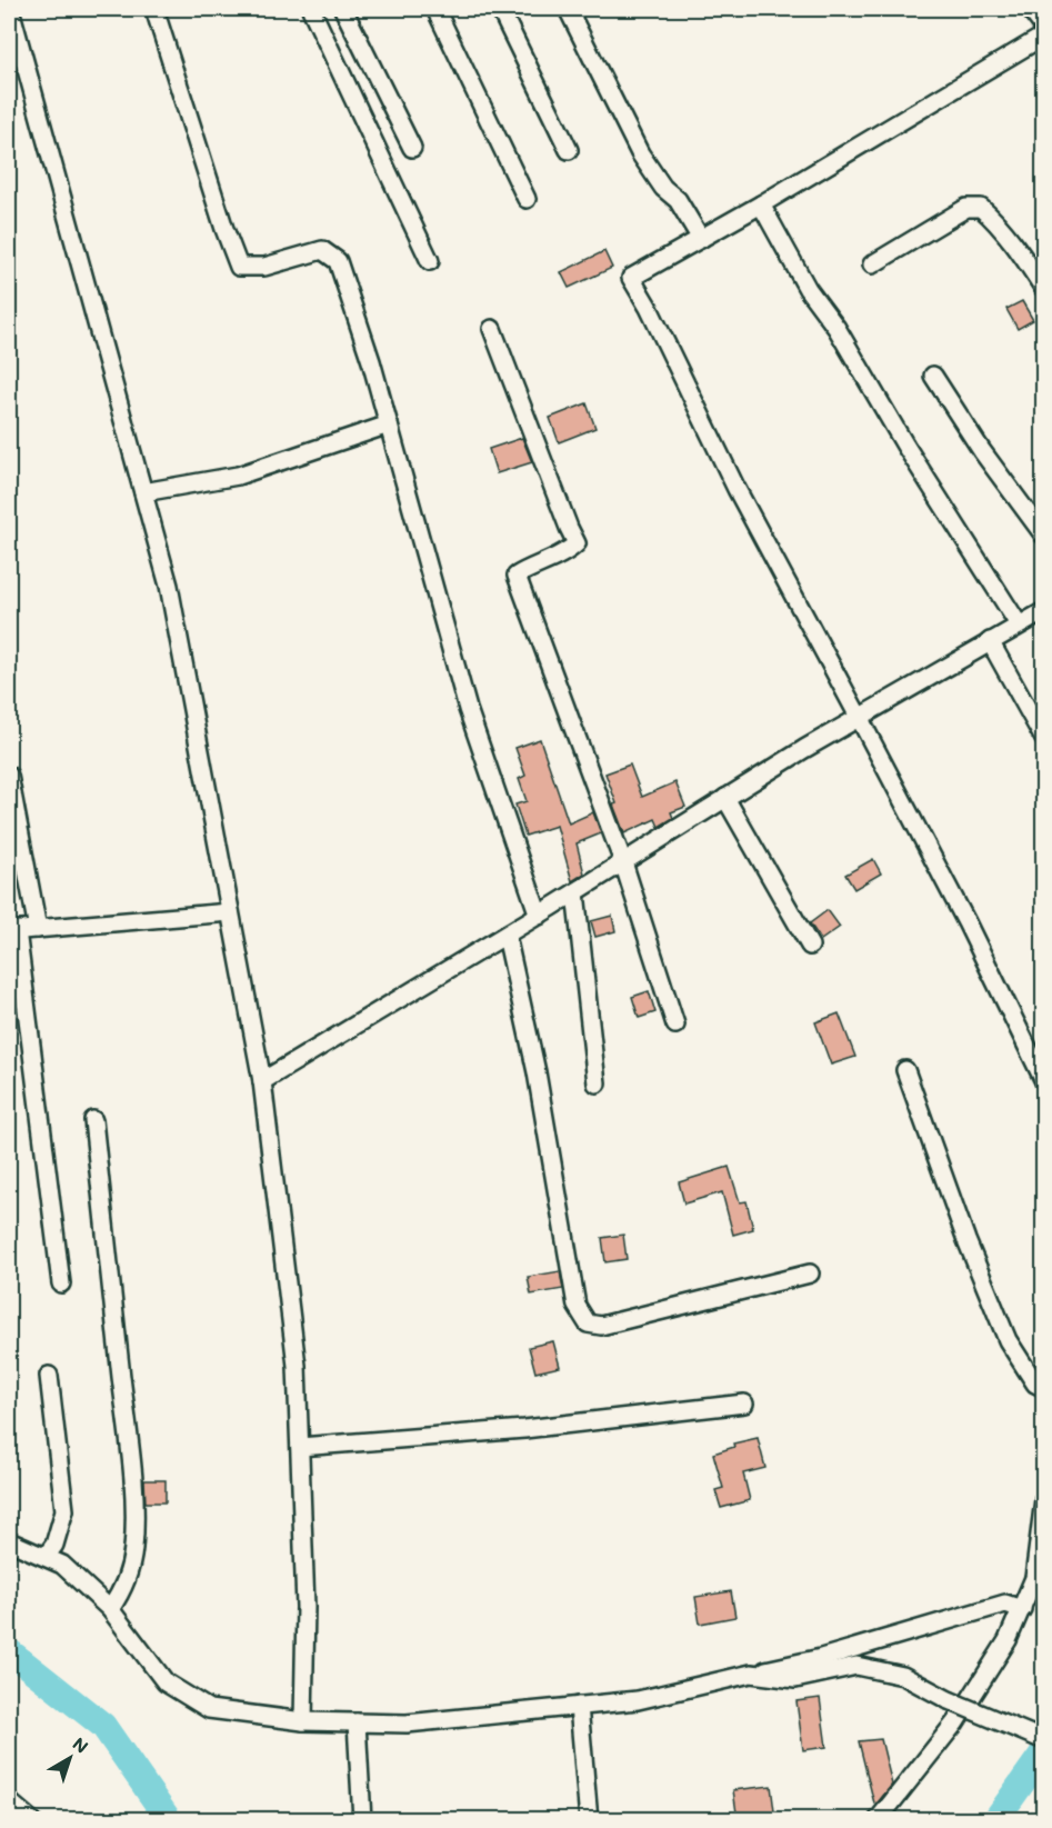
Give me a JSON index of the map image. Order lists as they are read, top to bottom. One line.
{"north":"top right"}
